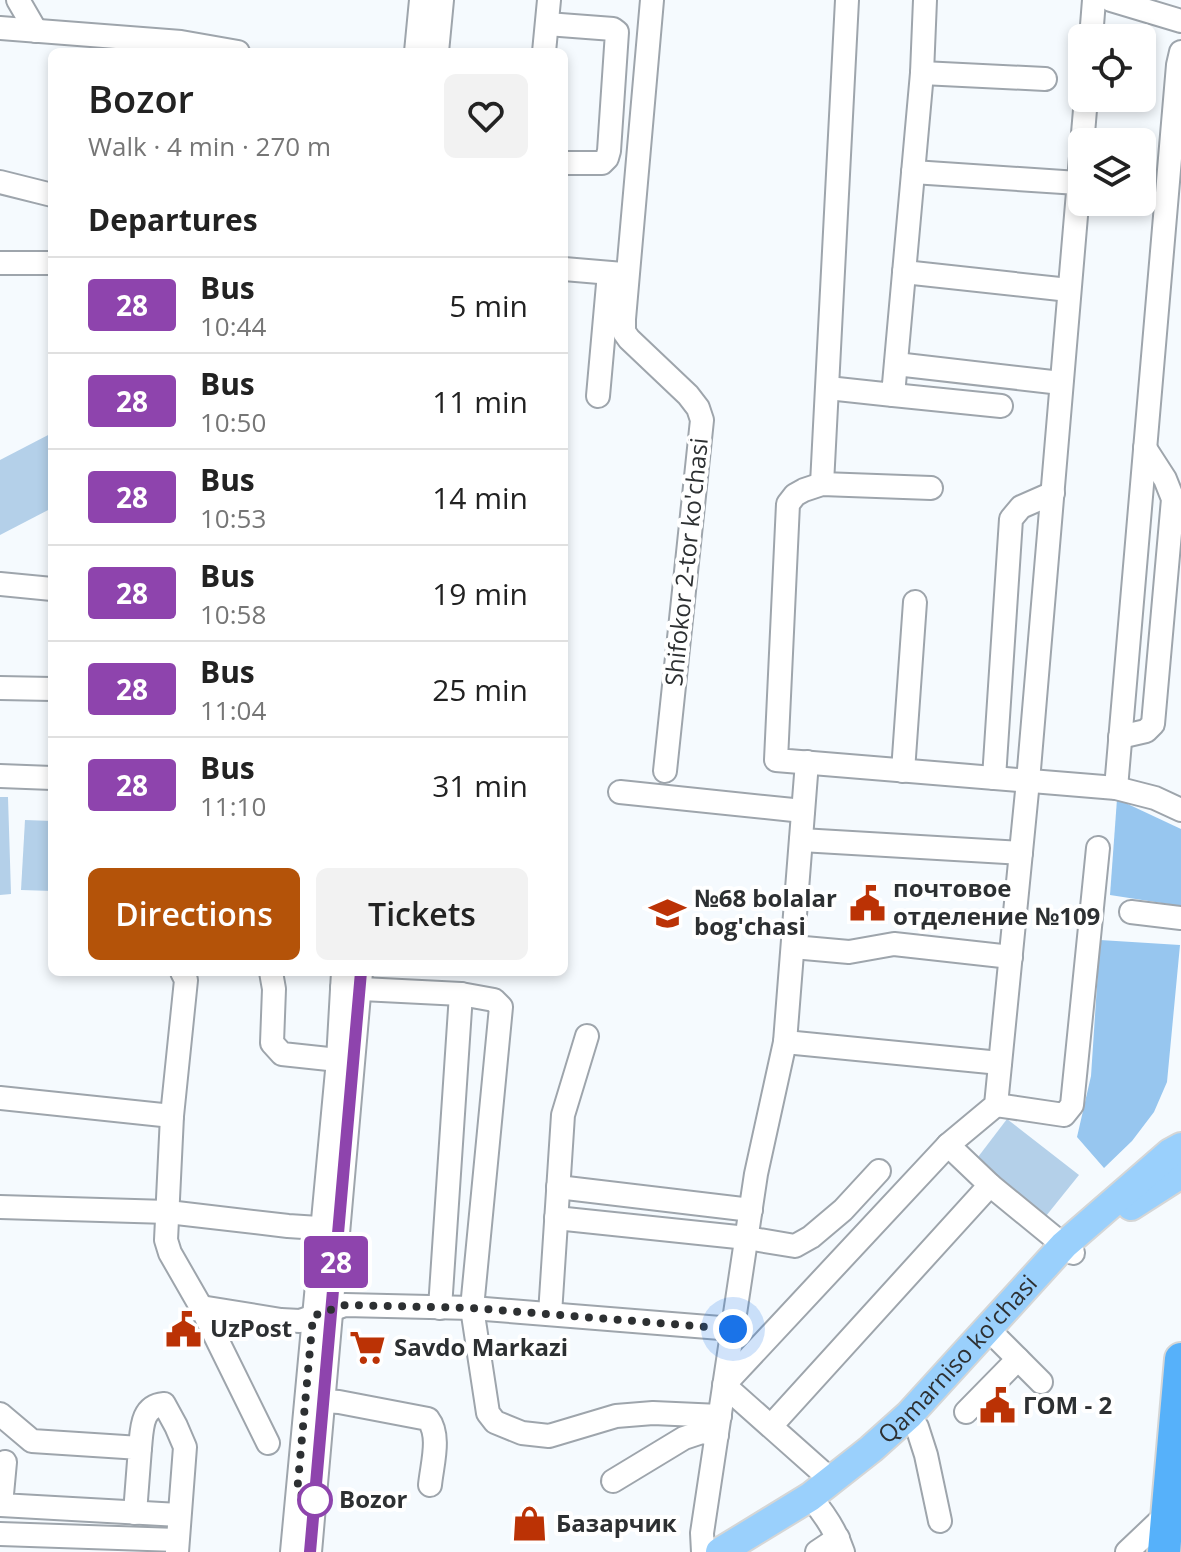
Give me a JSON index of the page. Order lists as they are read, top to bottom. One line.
{"streets":{"main road":["Qamarniso ko'chasi"],"street":["Shifokor 2-tor ko'chasi"]},"places":{"public building":["почтовое отделение №109","UzPost","ГОМ - 2"],"school or university":["№68 bolalar bog'chasi"],"supermarket":["Savdo Markazi"],"other":["Bozor"],"shop":["Базарчик"]},"lines":["bus line 28"],"page":{"on_map":"28","heading":[["Bozor","Walk · 4 min · 270 m"],"Departures"],"list":[{"mark":"28","name":"Bus","note":"10:44","value":"5 min"},{"mark":"28","name":"Bus","note":"10:50","value":"11 min"},{"mark":"28","name":"Bus","note":"10:53","value":"14 min"},{"mark":"28","name":"Bus","note":"10:58","value":"19 min"},{"mark":"28","name":"Bus","note":"11:04","value":"25 min"},{"mark":"28","name":"Bus","note":"11:10","value":"31 min"}],"buttons":["Directions","Tickets"]}}
